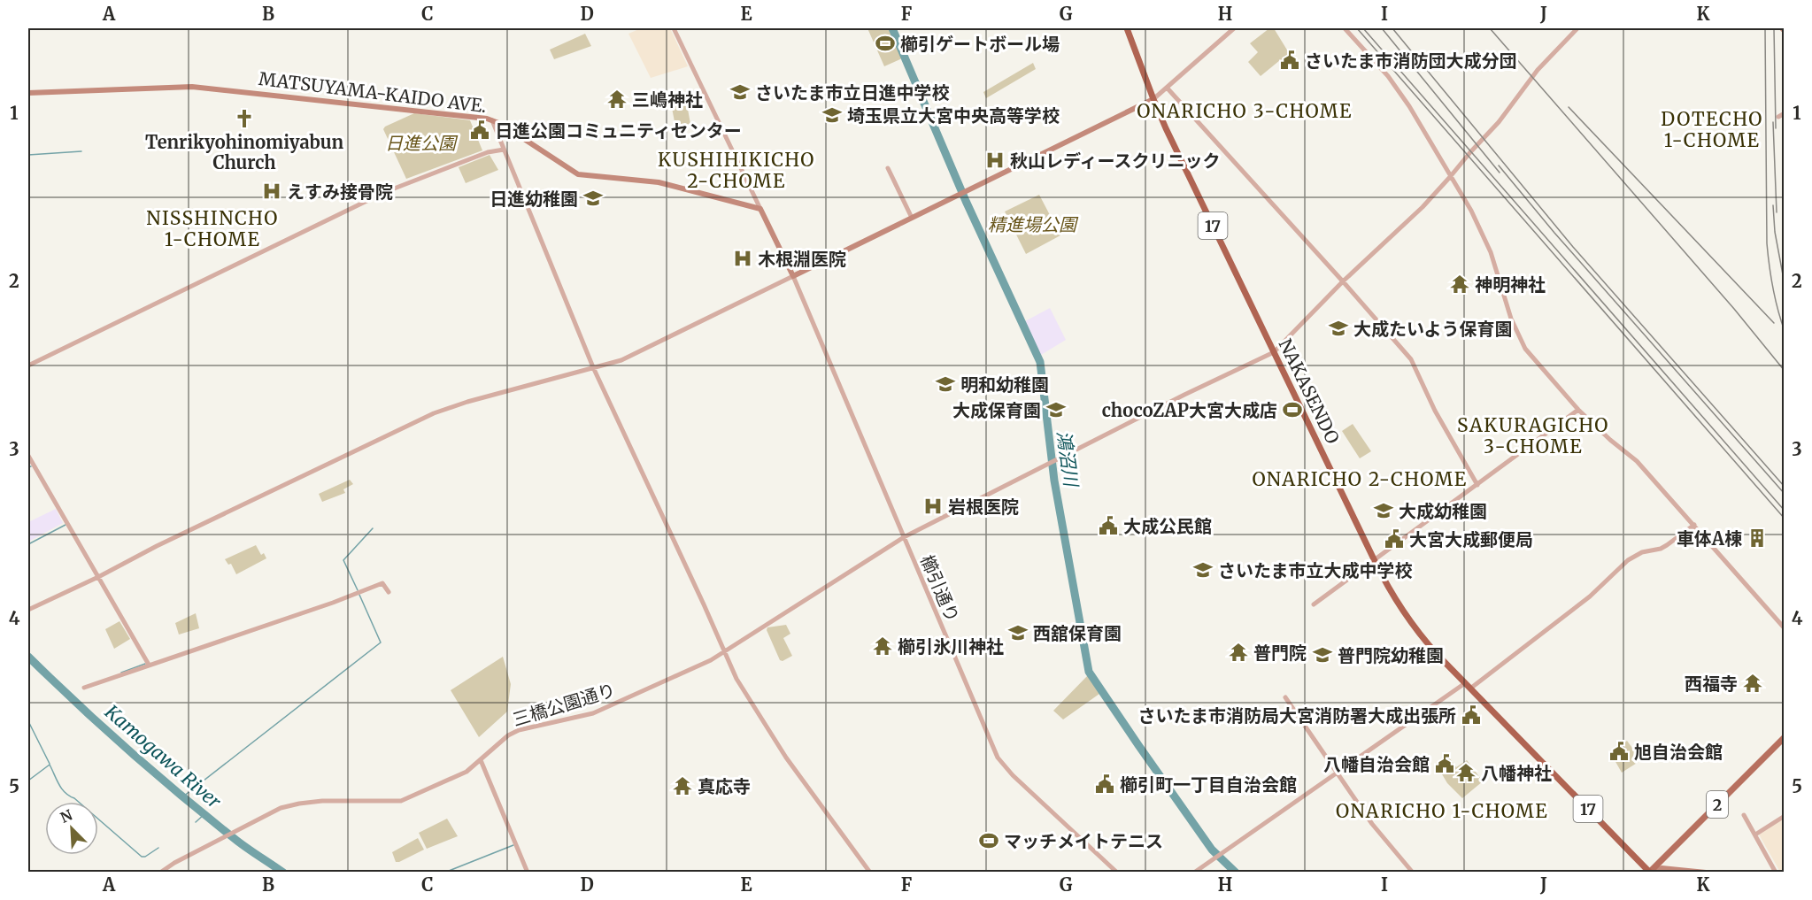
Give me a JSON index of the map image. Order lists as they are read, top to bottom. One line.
{"streets":{"highway":["17","NAKASENDO"],"main road":["MATSUYAMA-KAIDO AVE.","2"],"street":["櫛引通り","三橋公園通り"]},"crossings":[["NAKASENDO","三橋公園通り"],["NAKASENDO","2"],["櫛引通り","三橋公園通り"]],"districts":["ONARICHO 3-CHOME","DOTECHO 1-CHOME","KUSHIHIKICHO 2-CHOME","NISSHINCHO 1-CHOME","SAKURAGICHO 3-CHOME","ONARICHO 2-CHOME","ONARICHO 1-CHOME"],"water":["鴻沼川","Kamogawa River"],"parks":["日進公園","精進場公園"],"places":{"sports":["櫛引ゲートボール場","chocoZAP大宮大成店","マッチメイトテニス"],"public building":["さいたま市消防団大成分団","日進公園コミュニティセンター","大成公民館","大宮大成郵便局","さいたま市消防局大宮消防署大成出張所","旭自治会館","八幡自治会館","櫛引町一丁目自治会館"],"school or university":["さいたま市立日進中学校","埼玉県立大宮中央高等学校","日進幼稚園","大成たいよう保育園","明和幼稚園","大成保育園","大成幼稚園","さいたま市立大成中学校","西舘保育園","普門院幼稚園"],"temple":["三嶋神社","神明神社","櫛引氷川神社","普門院","西福寺","八幡神社","真応寺"],"church":["Tenrikyohinomiyabun Church"],"hospital":["秋山レディースクリニック","えすみ接骨院","木根淵医院","岩根医院"],"building":["車体A棟"]},"north":"top left","grid":{"columns":["A","B","C","D","E","F","G","H","I","J","K"],"rows":["1","2","3","4","5"]}}
